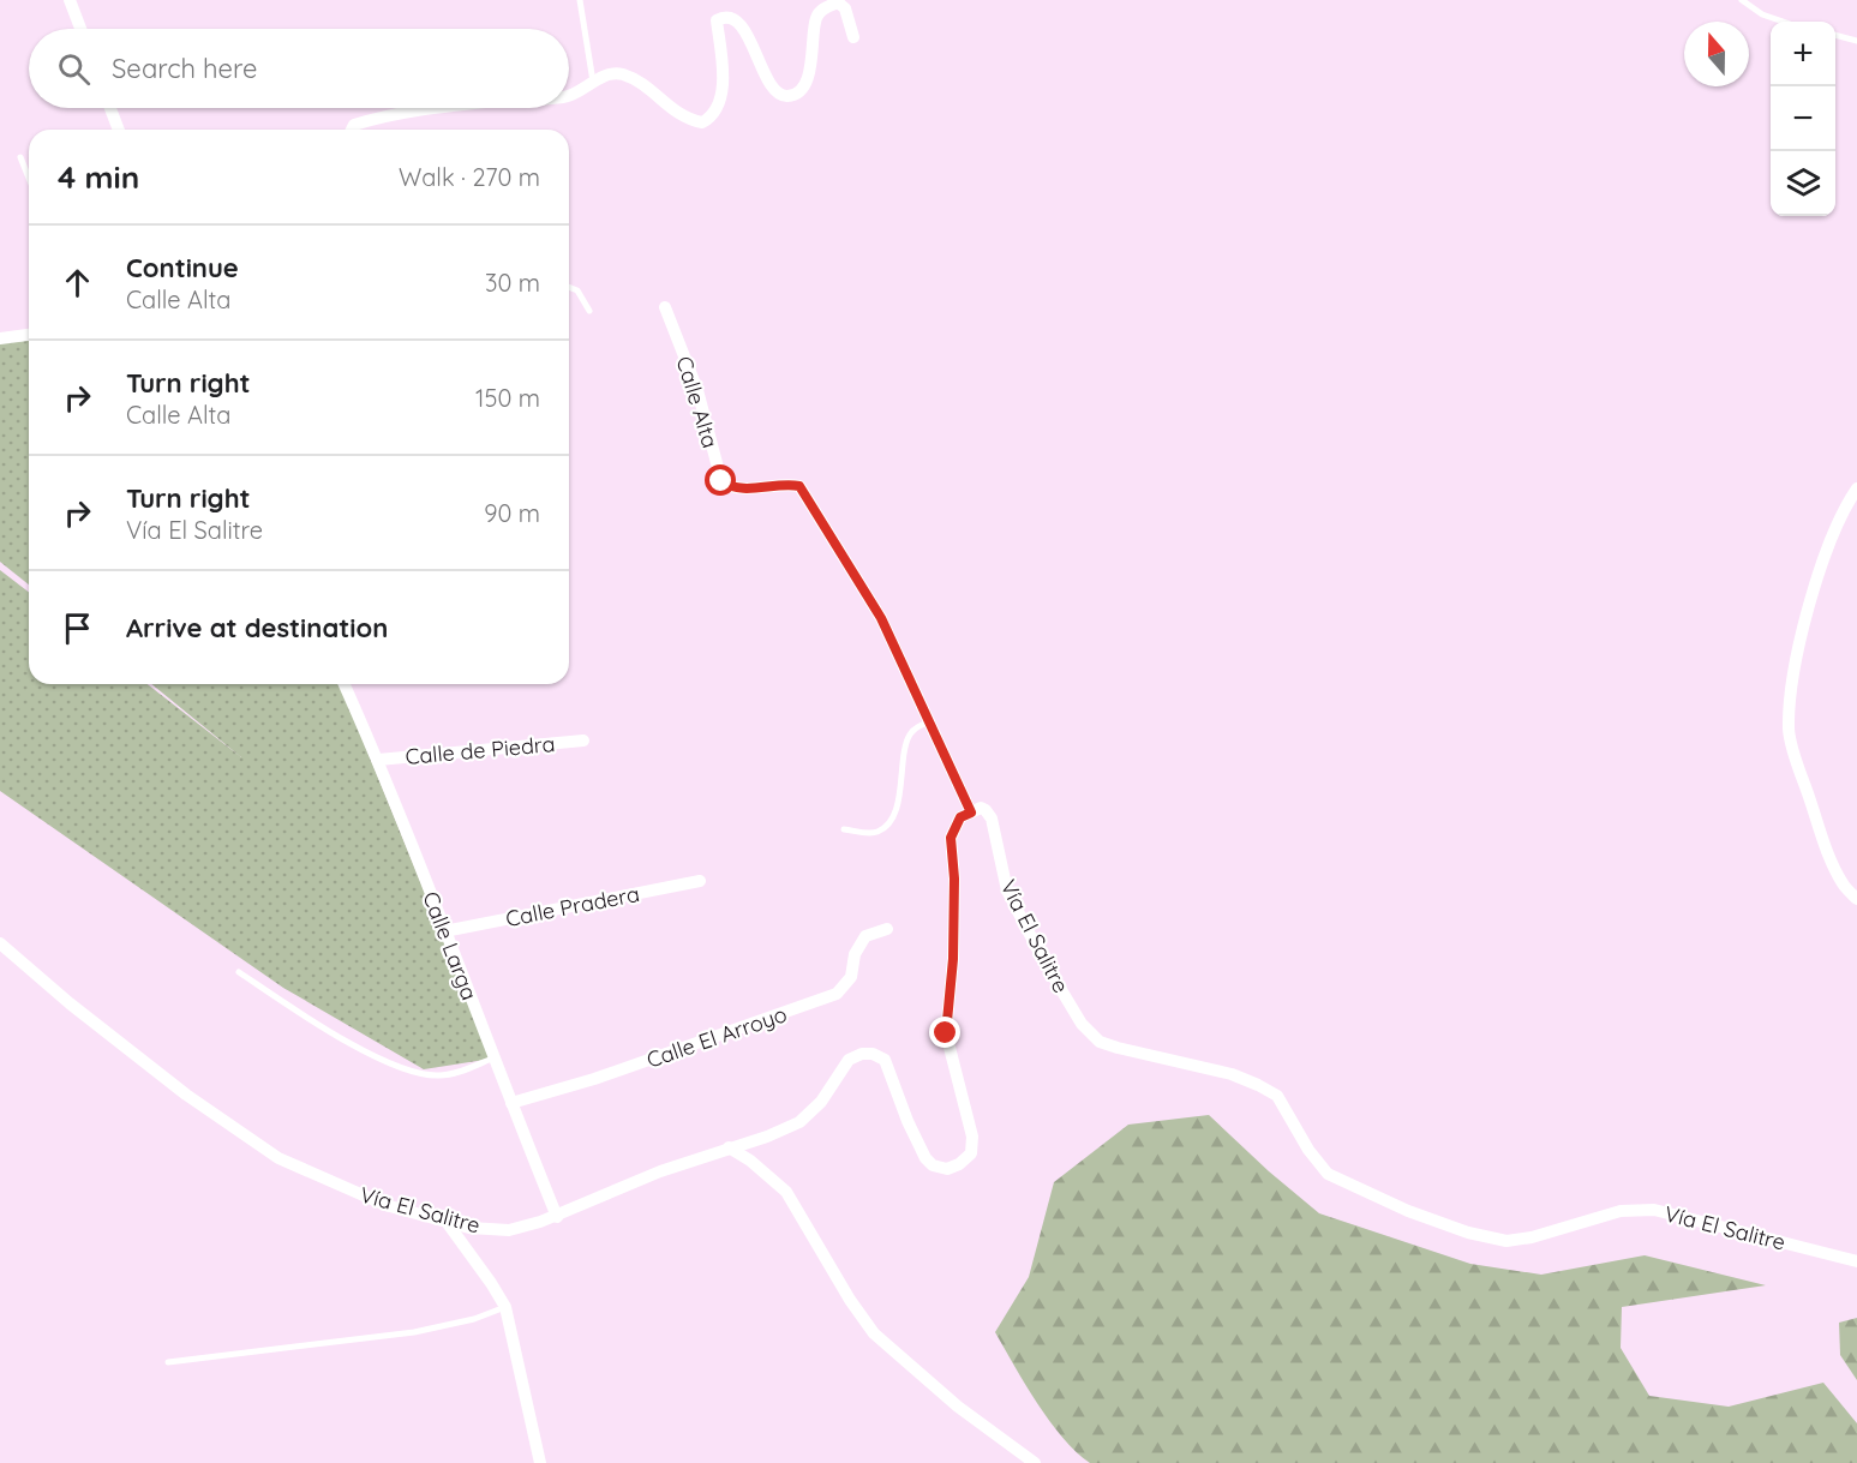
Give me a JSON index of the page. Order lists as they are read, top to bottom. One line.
{"streets":{"street":["Calle Alta","Calle de Piedra","Calle Pradera","Vía El Salitre","Calle Larga","Calle El Arroyo"]},"crossings":[["Calle Alta","Vía El Salitre"],["Calle de Piedra","Calle Larga"],["Calle Pradera","Calle Larga"],["Vía El Salitre","Calle Larga"],["Calle Larga","Calle El Arroyo"]],"north":"top","page":{"map_buttons":["+","−"],"search":"Search here","heading":["4 min","Walk · 270 m"],"list":[["Continue","Calle Alta","30 m"],["Turn right","Calle Alta","150 m"],["Turn right","Vía El Salitre","90 m"],"Arrive at destination"]}}
